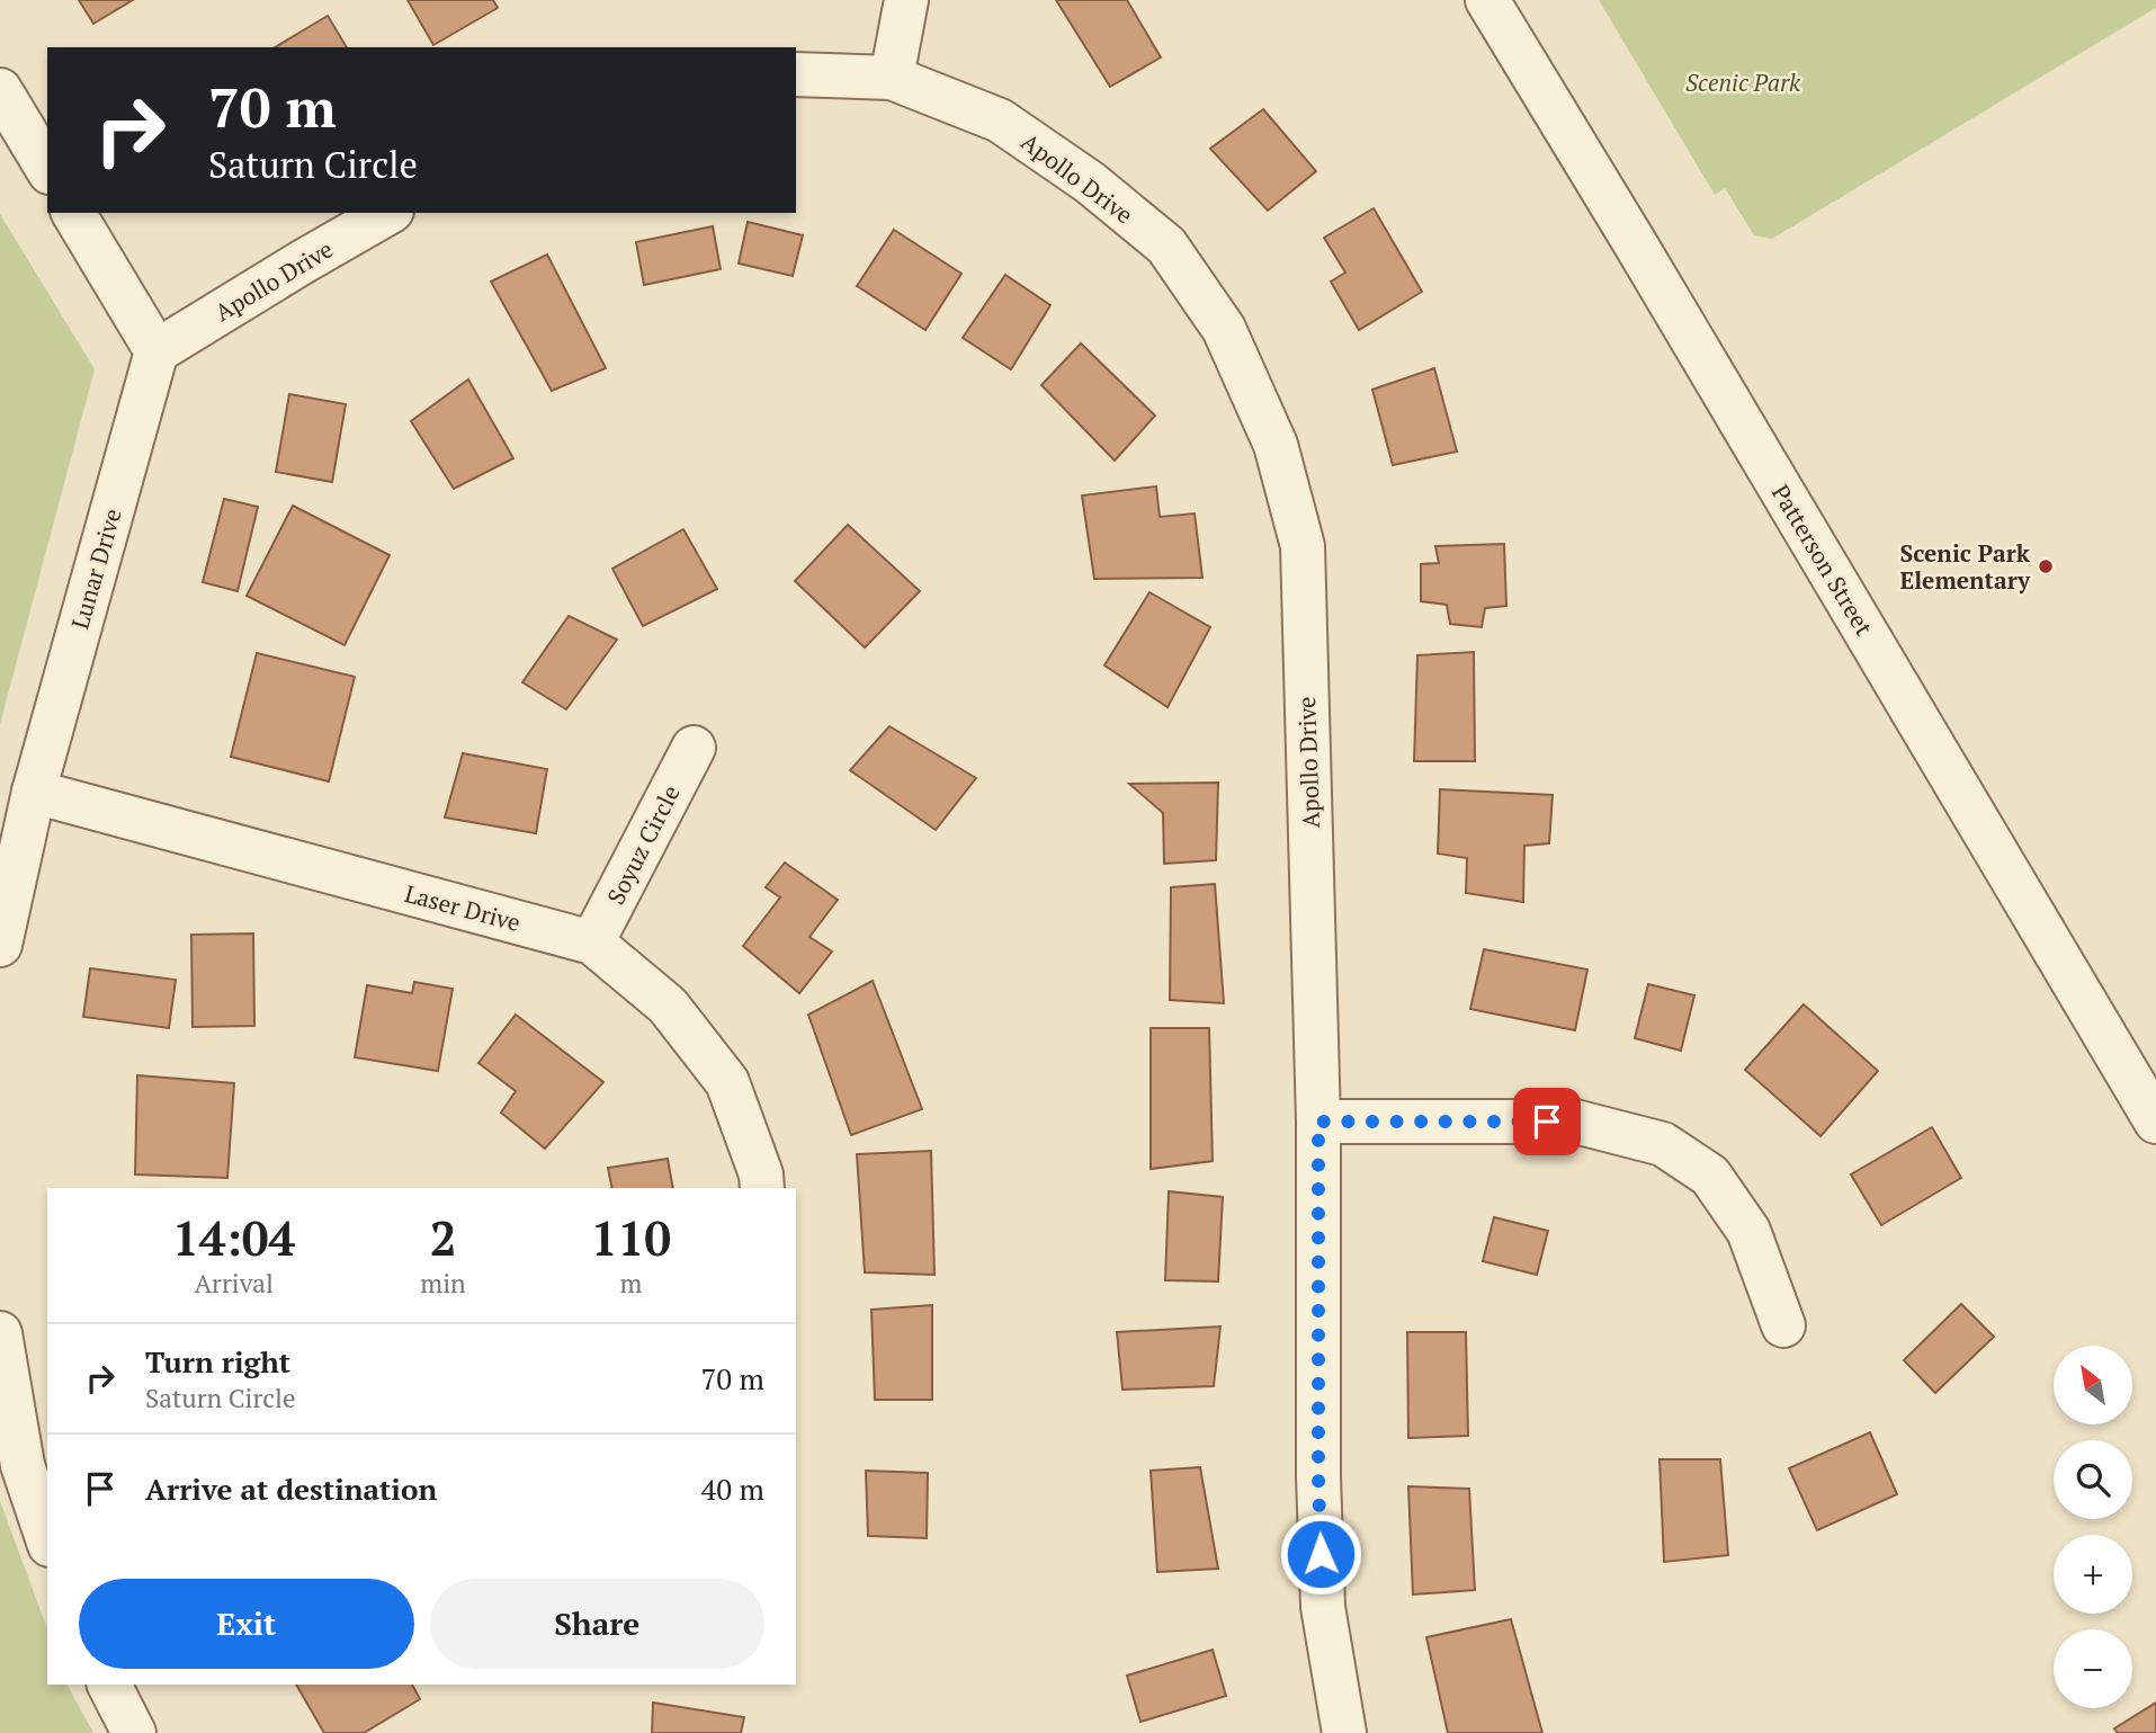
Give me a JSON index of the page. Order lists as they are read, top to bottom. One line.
{"streets":{"street":["Apollo Drive","Patterson Street","Lunar Drive","Soyuz Circle","Laser Drive"]},"crossings":[["Apollo Drive","Lunar Drive"],["Lunar Drive","Laser Drive"],["Soyuz Circle","Laser Drive"]],"parks":["Scenic Park"],"places":["Scenic Park Elementary"],"north":"top left","page":{"turn":["70 m","Saturn Circle"],"eta":["14:04","Arrival","2","min","110","m"],"list":[{"name":"Turn right","note":"Saturn Circle","value":"70 m"},{"name":"Arrive at destination","value":"40 m"}],"map_buttons":["+","−"],"buttons":["Exit","Share"]}}
